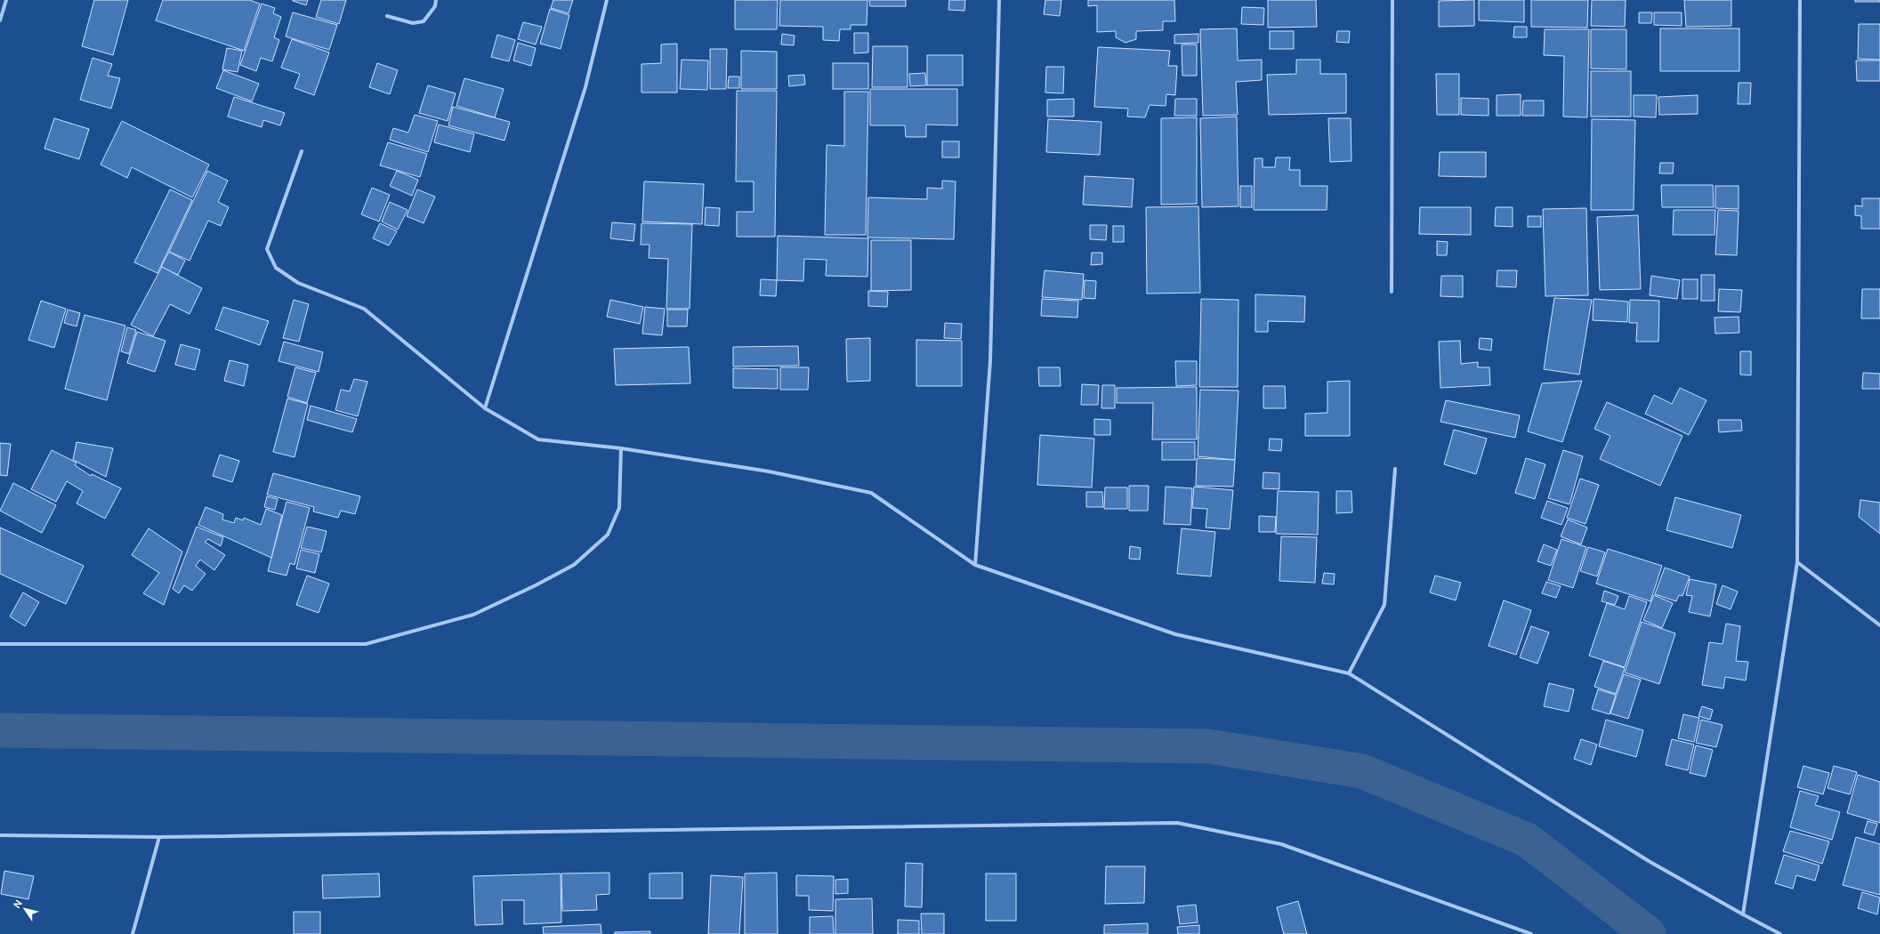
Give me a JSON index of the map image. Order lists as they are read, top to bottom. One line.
{"north":"top left"}
